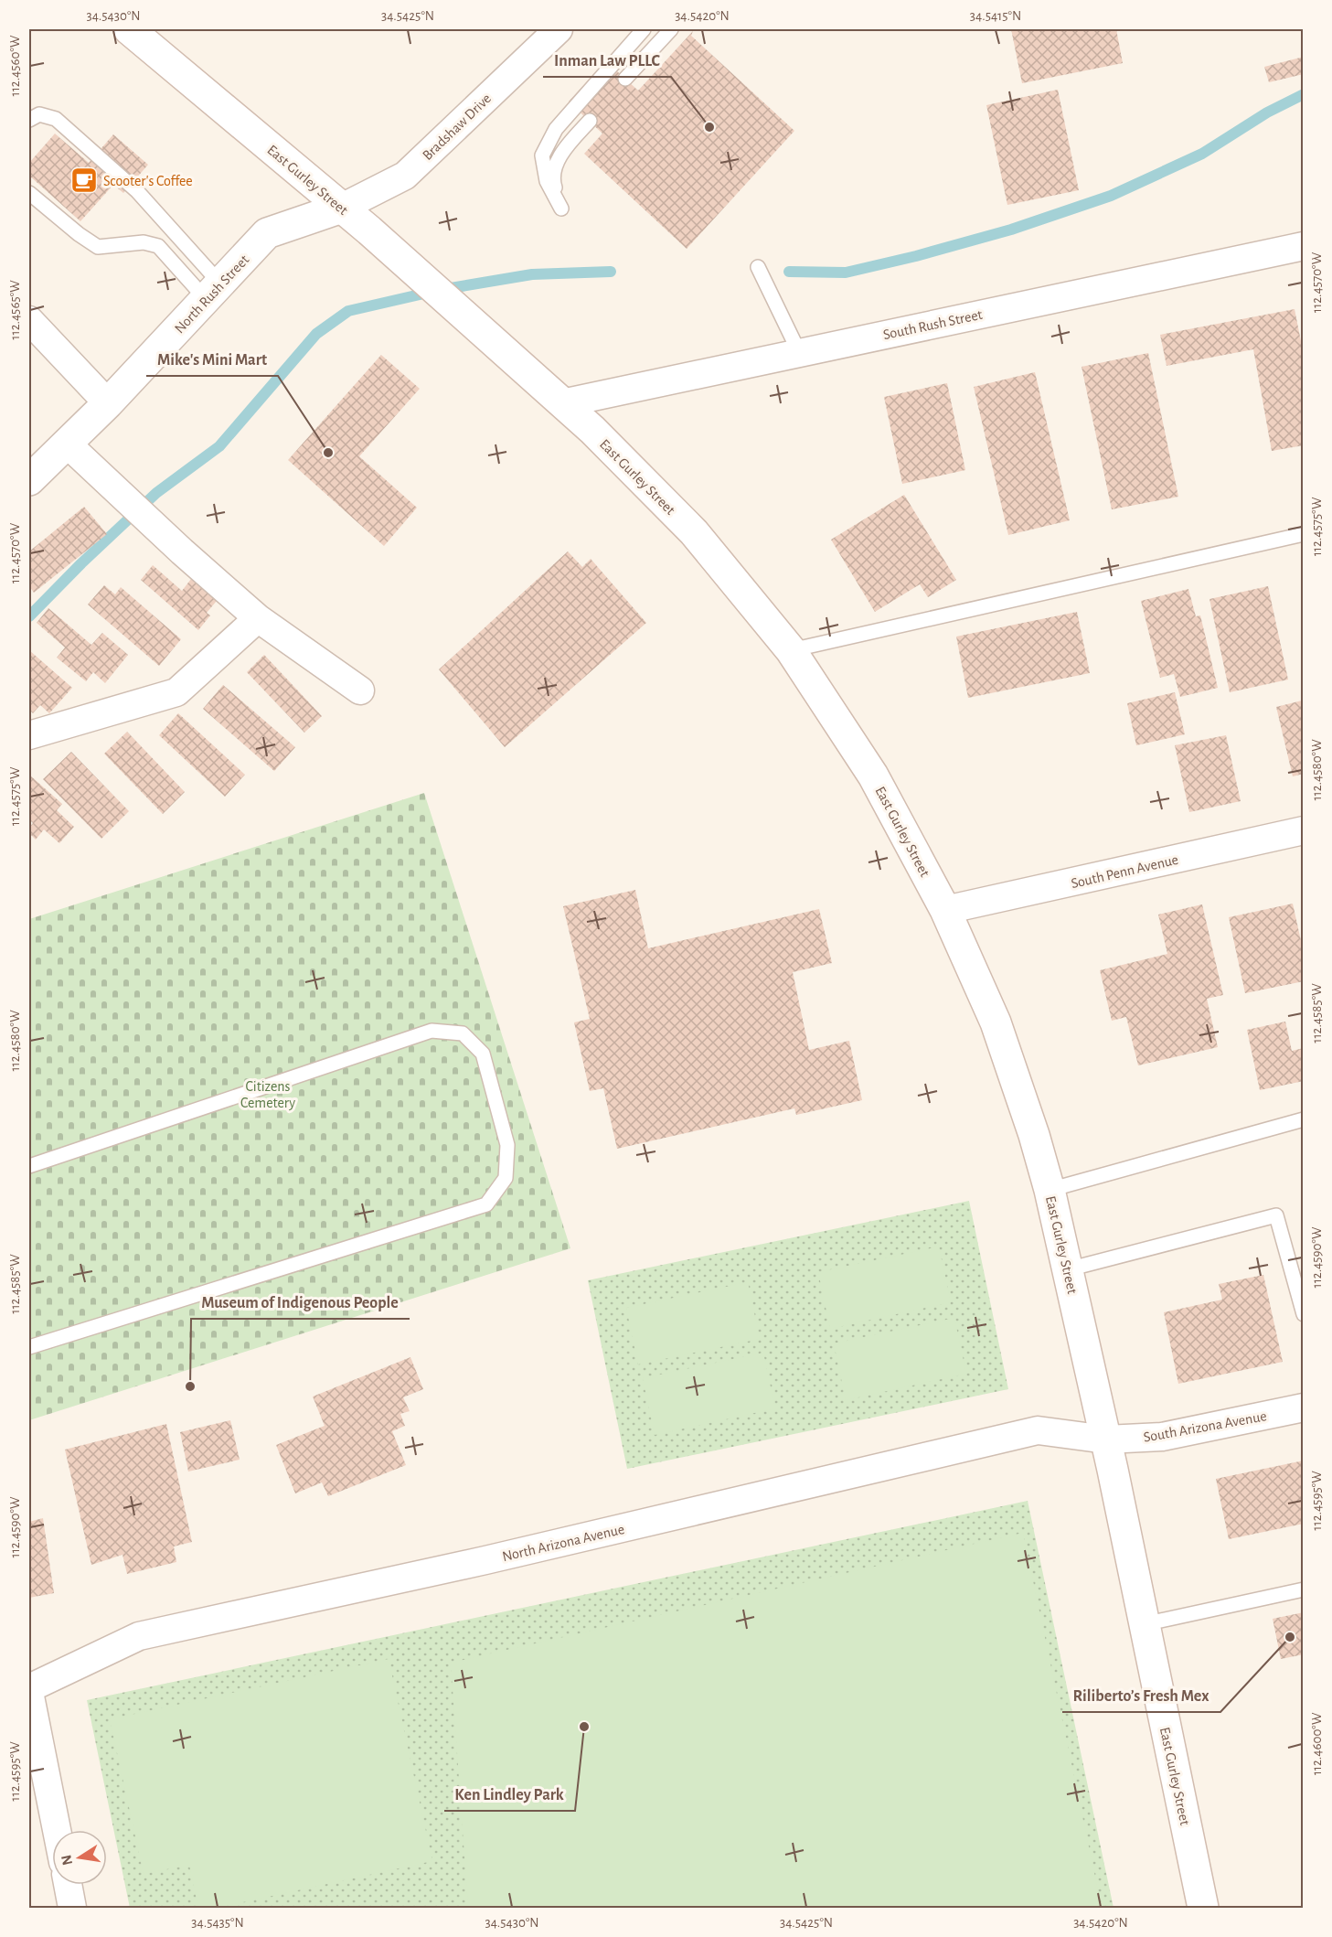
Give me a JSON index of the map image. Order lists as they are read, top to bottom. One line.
{"streets":{"main road":["East Gurley Street","North Rush Street"],"street":["Bradshaw Drive","South Rush Street","South Penn Avenue","South Arizona Avenue","North Arizona Avenue"]},"crossings":[["Bradshaw Drive","East Gurley Street"],["Bradshaw Drive","North Rush Street"],["East Gurley Street","North Rush Street"],["East Gurley Street","South Rush Street"],["East Gurley Street","South Penn Avenue"],["East Gurley Street","South Arizona Avenue"],["East Gurley Street","North Arizona Avenue"],["South Arizona Avenue","North Arizona Avenue"]],"parks":["Citizens Cemetery"],"places":{"other":["Inman Law PLLC","Mike's Mini Mart","Museum of Indigenous People","Riliberto’s Fresh Mex","Ken Lindley Park"],"cafe":["Scooter's Coffee"]},"north":"left","coordinates":["34.5430°N","34.5425°N","34.5420°N","34.5415°N","112.4560°W","112.4570°W","112.4565°W","112.4575°W","112.4580°W","112.4585°W","112.4590°W","112.4595°W","112.4600°W","34.5435°N"]}
